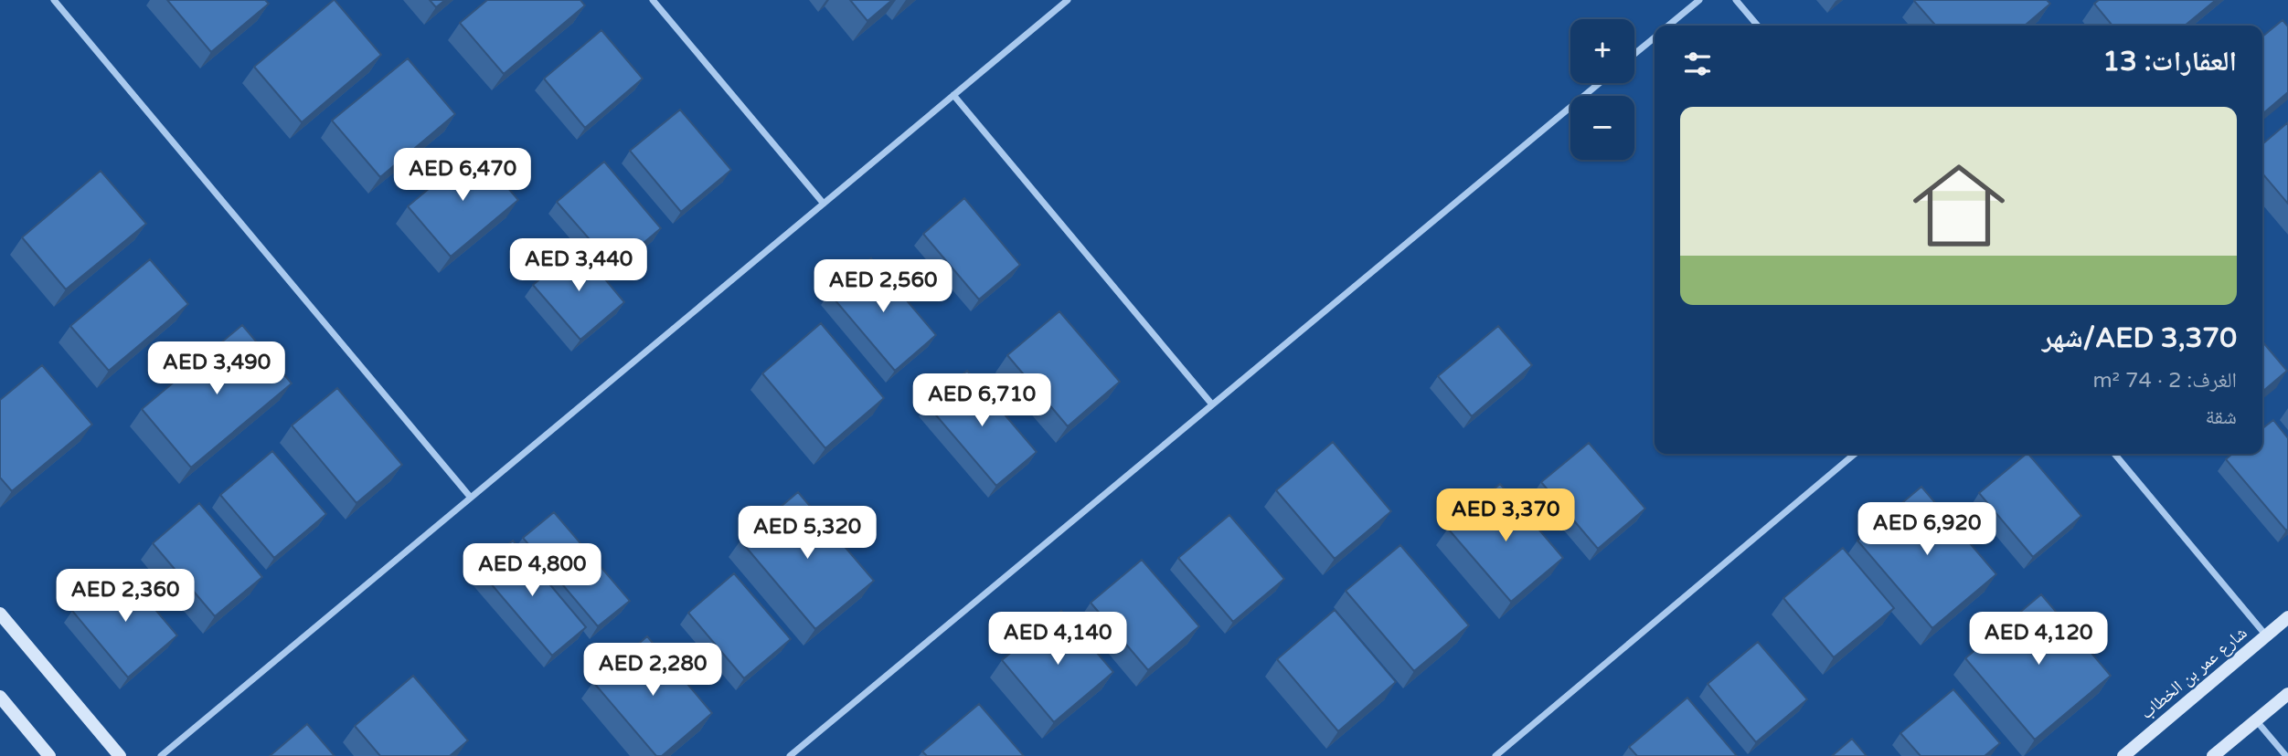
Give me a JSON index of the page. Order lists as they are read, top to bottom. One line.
{"streets":{"street":["شارع عمر بن الخطاب"]},"page":{"map_buttons":["+","−"],"heading":"العقارات: 13","list":[{"name":"AED 3,370/شهر","note":"الغرف: 2 · 74 m² · شقة"}],"price":["AED 6,470","AED 3,440","AED 2,560","AED 3,490","AED 6,710","AED 3,370","AED 6,920","AED 5,320","AED 4,800","AED 2,360","AED 4,140","AED 4,120","AED 2,280"]}}
